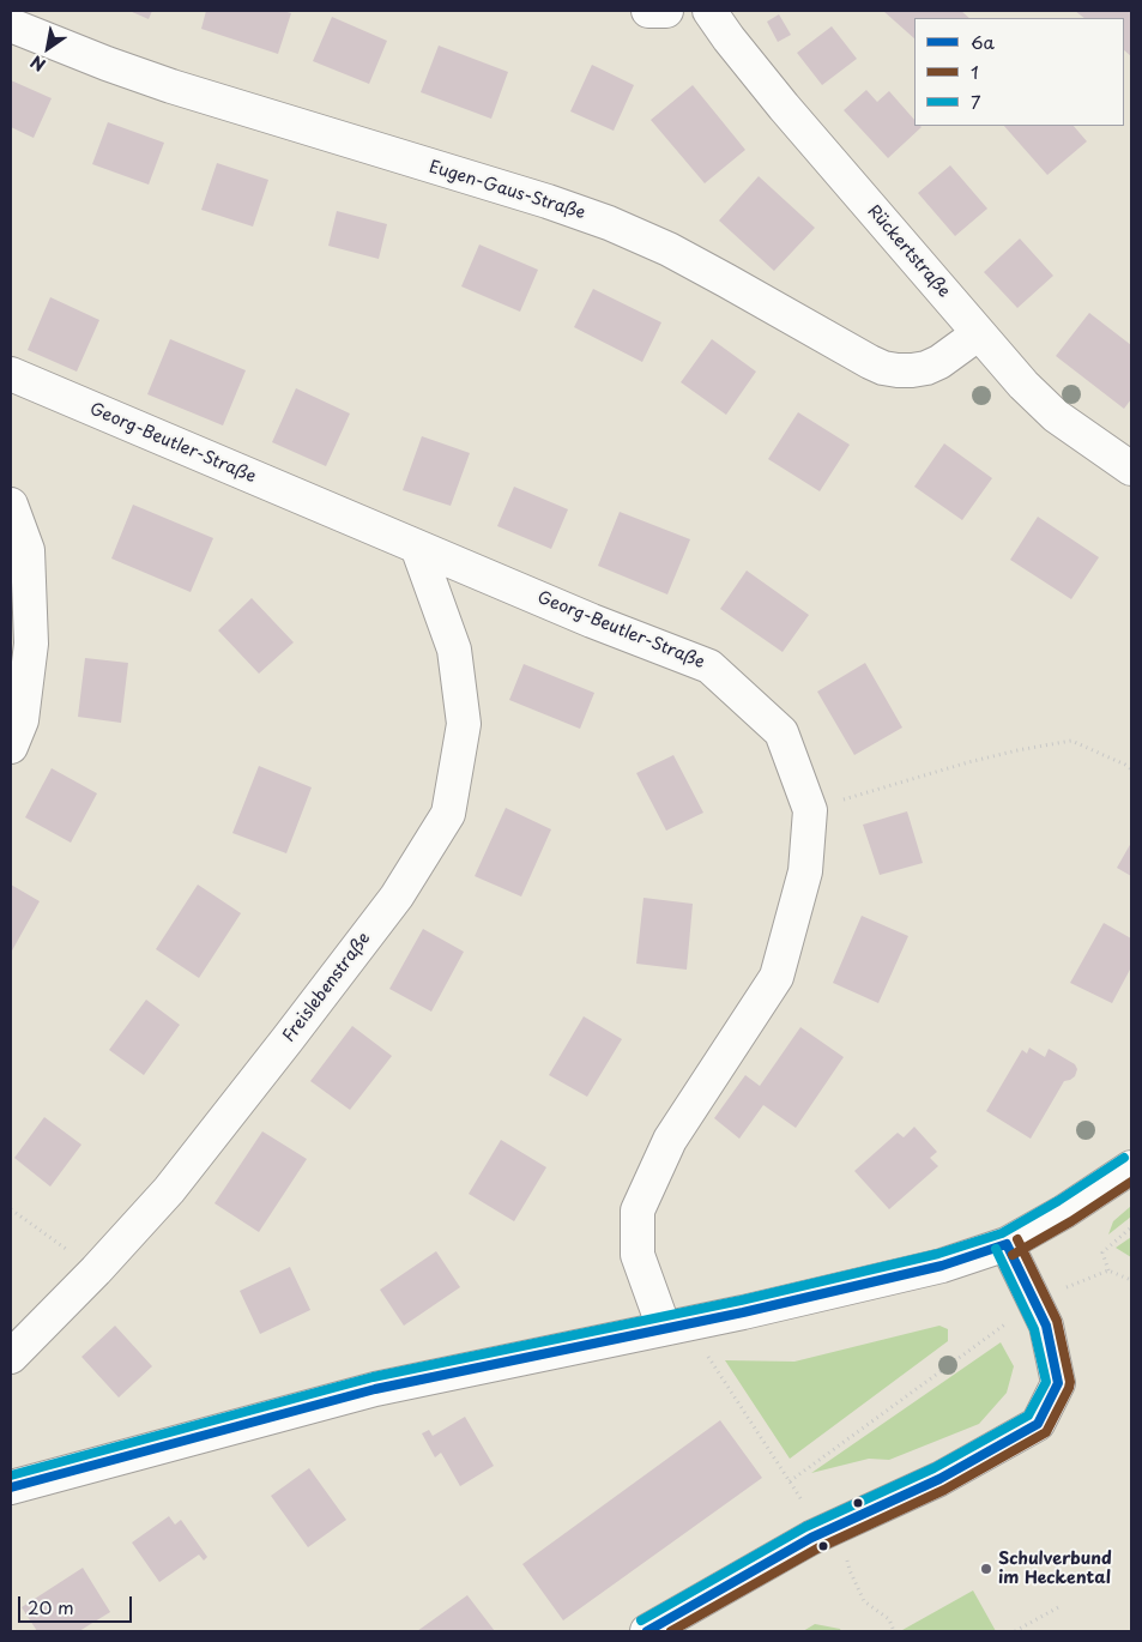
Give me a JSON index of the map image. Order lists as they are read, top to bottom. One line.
{"streets":{"street":["Eugen-Gaus-Straße","Rückertstraße","Georg-Beutler-Straße","Freislebenstraße"]},"crossings":[["Eugen-Gaus-Straße","Rückertstraße"],["Georg-Beutler-Straße","Freislebenstraße"]],"places":["Schulverbund im Heckental"],"lines":["transit line 7","transit line 1","transit line 6a"],"legend":["6a","1","7"],"scale_bar":"20 m","north":"bottom left"}
